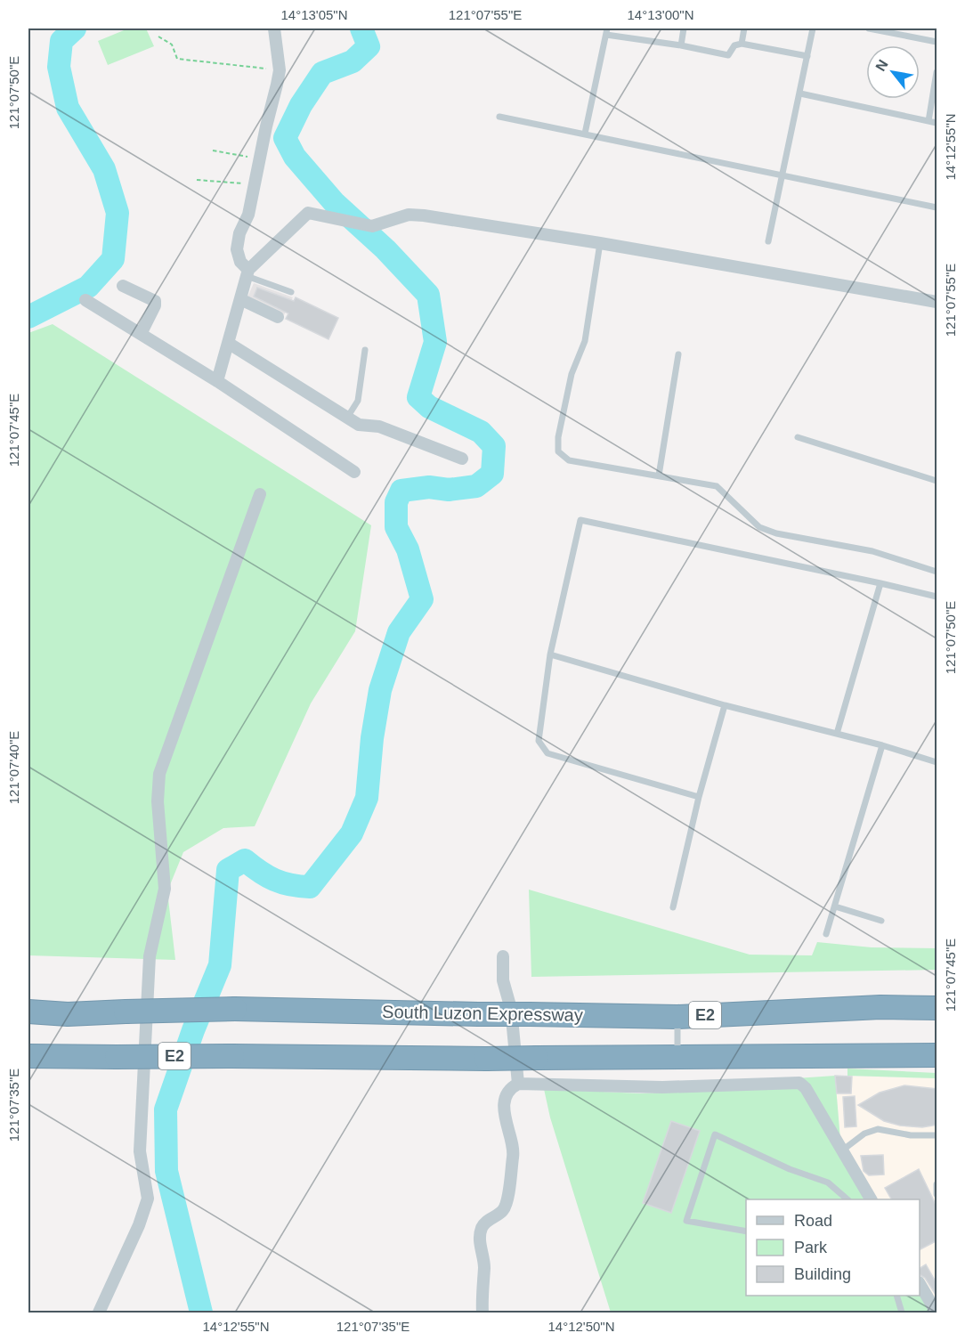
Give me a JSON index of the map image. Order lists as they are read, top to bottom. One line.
{"streets":{"highway":["South Luzon Expressway","E2"]},"legend":["Road","Park","Building"],"north":"top left","coordinates":["14°13'05\"N","121°07'55\"E","14°13'00\"N","121°07'50\"E","14°12'55\"N","121°07'45\"E","121°07'40\"E","121°07'35\"E","14°12'50\"N"]}
